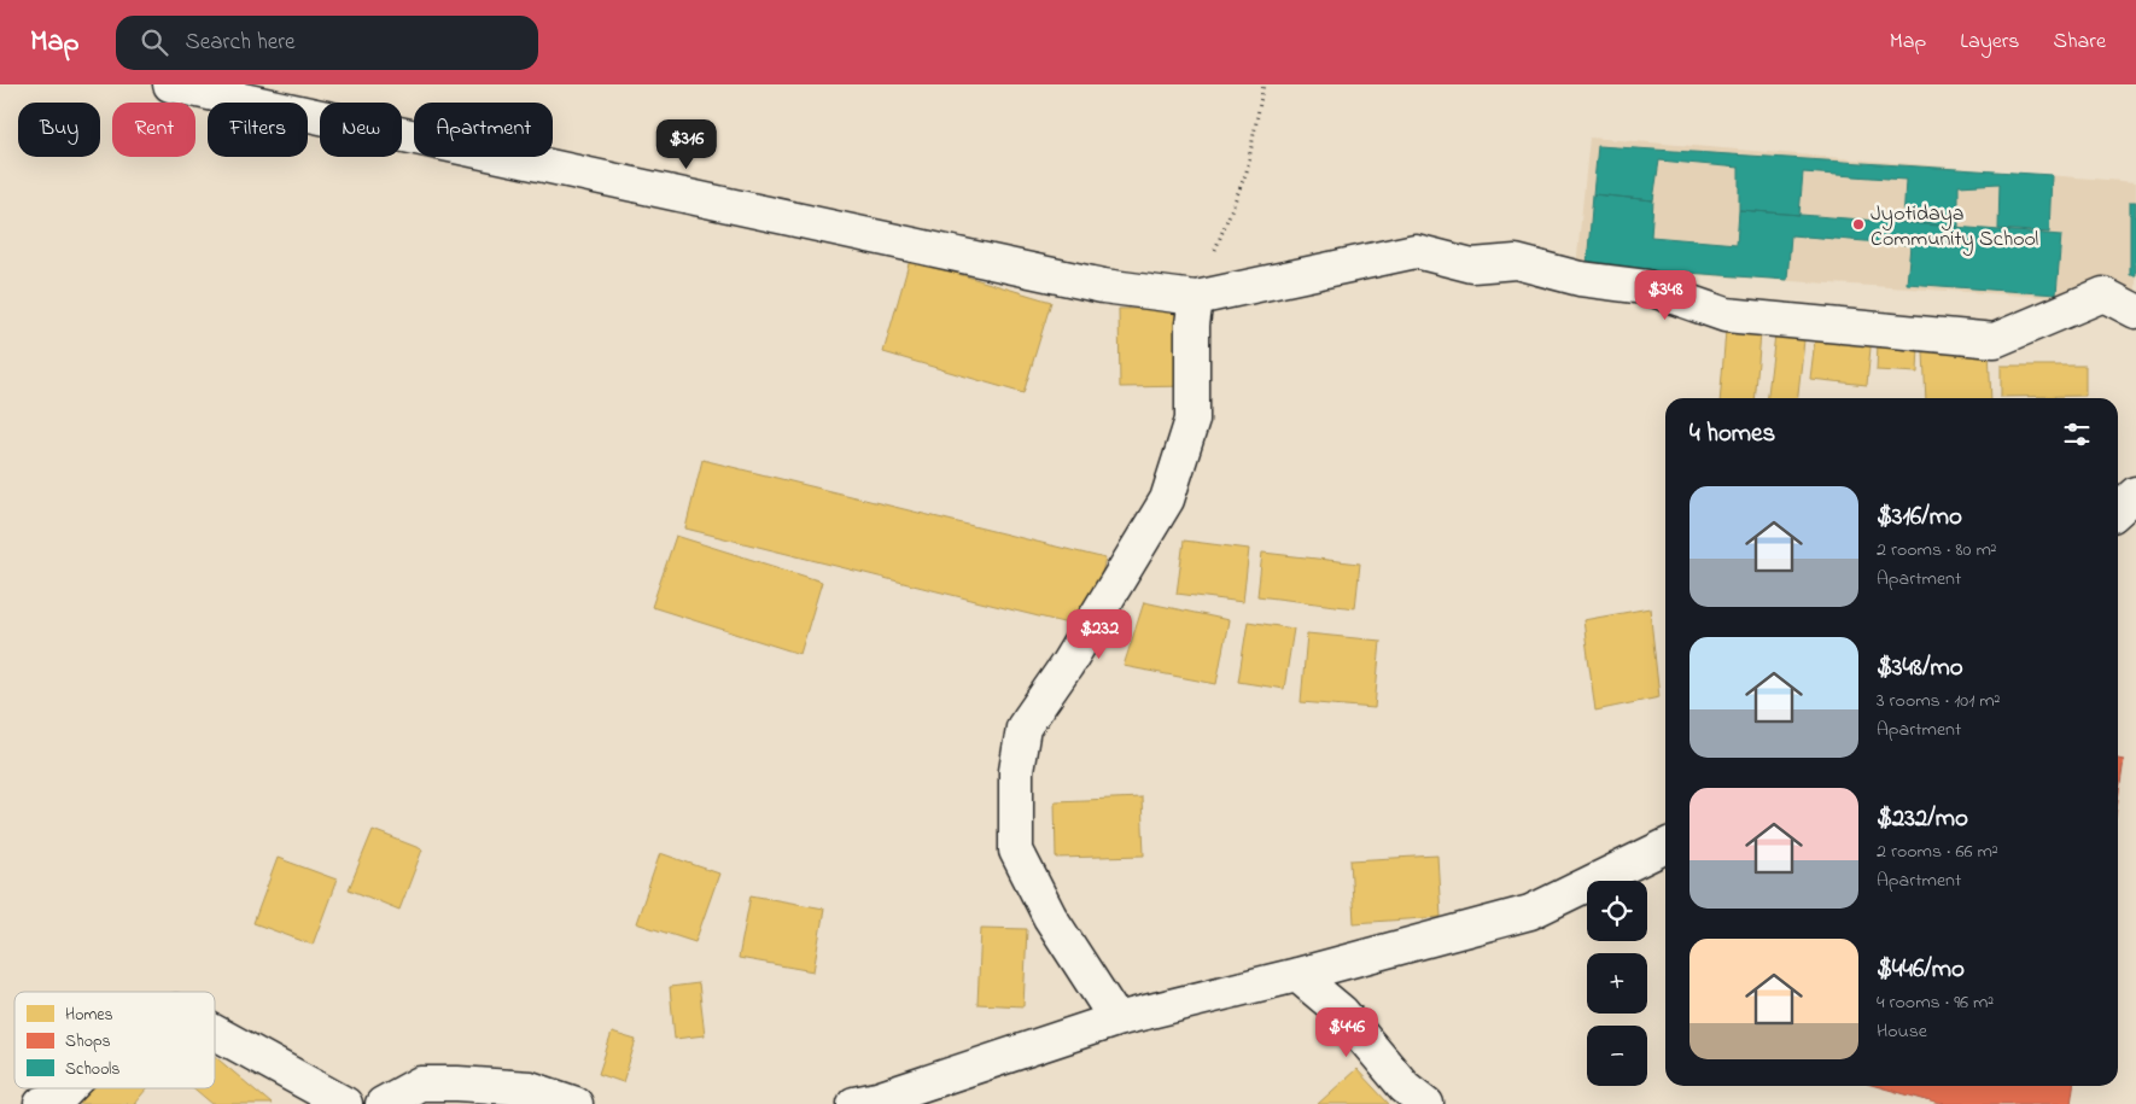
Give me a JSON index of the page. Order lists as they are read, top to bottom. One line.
{"places":["Jyotidaya Community School"],"legend":["Homes","Shops","Schools"],"page":{"header":"Map","search":"Search here","nav":["Map","Layers","Share"],"chip":["Buy","Rent","Filters","New","Apartment"],"price":["$316","$348","$232","$446"],"heading":"4 homes","list":[{"name":"$316/mo","note":"2 rooms · 80 m² · Apartment"},{"name":"$348/mo","note":"3 rooms · 101 m² · Apartment"},{"name":"$232/mo","note":"2 rooms · 66 m² · Apartment"},{"name":"$446/mo","note":"4 rooms · 96 m² · House"}],"map_buttons":["+","−"]}}
